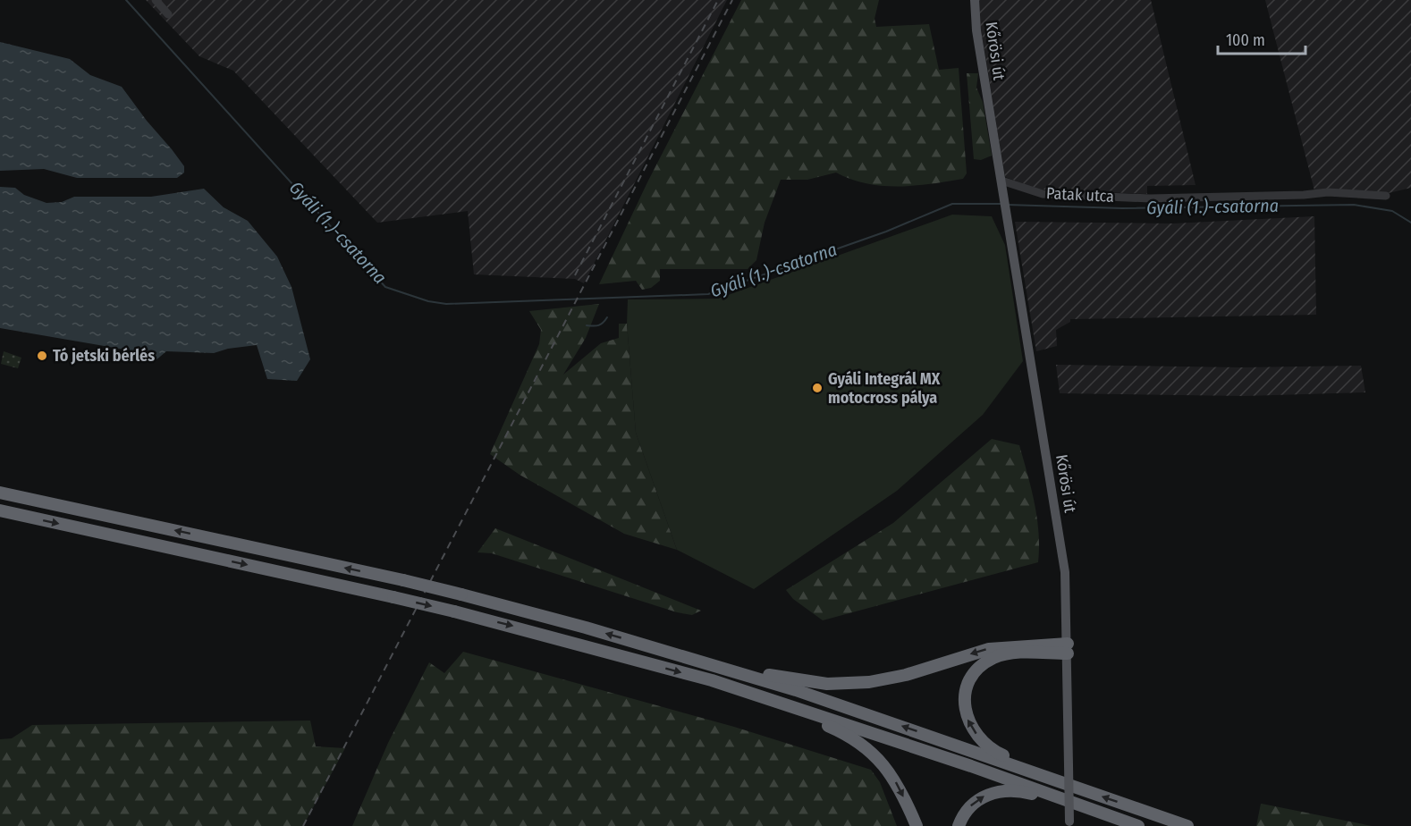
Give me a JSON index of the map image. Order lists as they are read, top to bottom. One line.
{"streets":{"main road":["Kőrösi út"],"street":["Patak utca"]},"crossings":[["Kőrösi út","Patak utca"]],"water":["Gyáli (1.)-csatorna"],"places":["Tó jetski bérlés","Gyáli Integrál MX motocross pálya"],"scale_bar":"100 m"}
